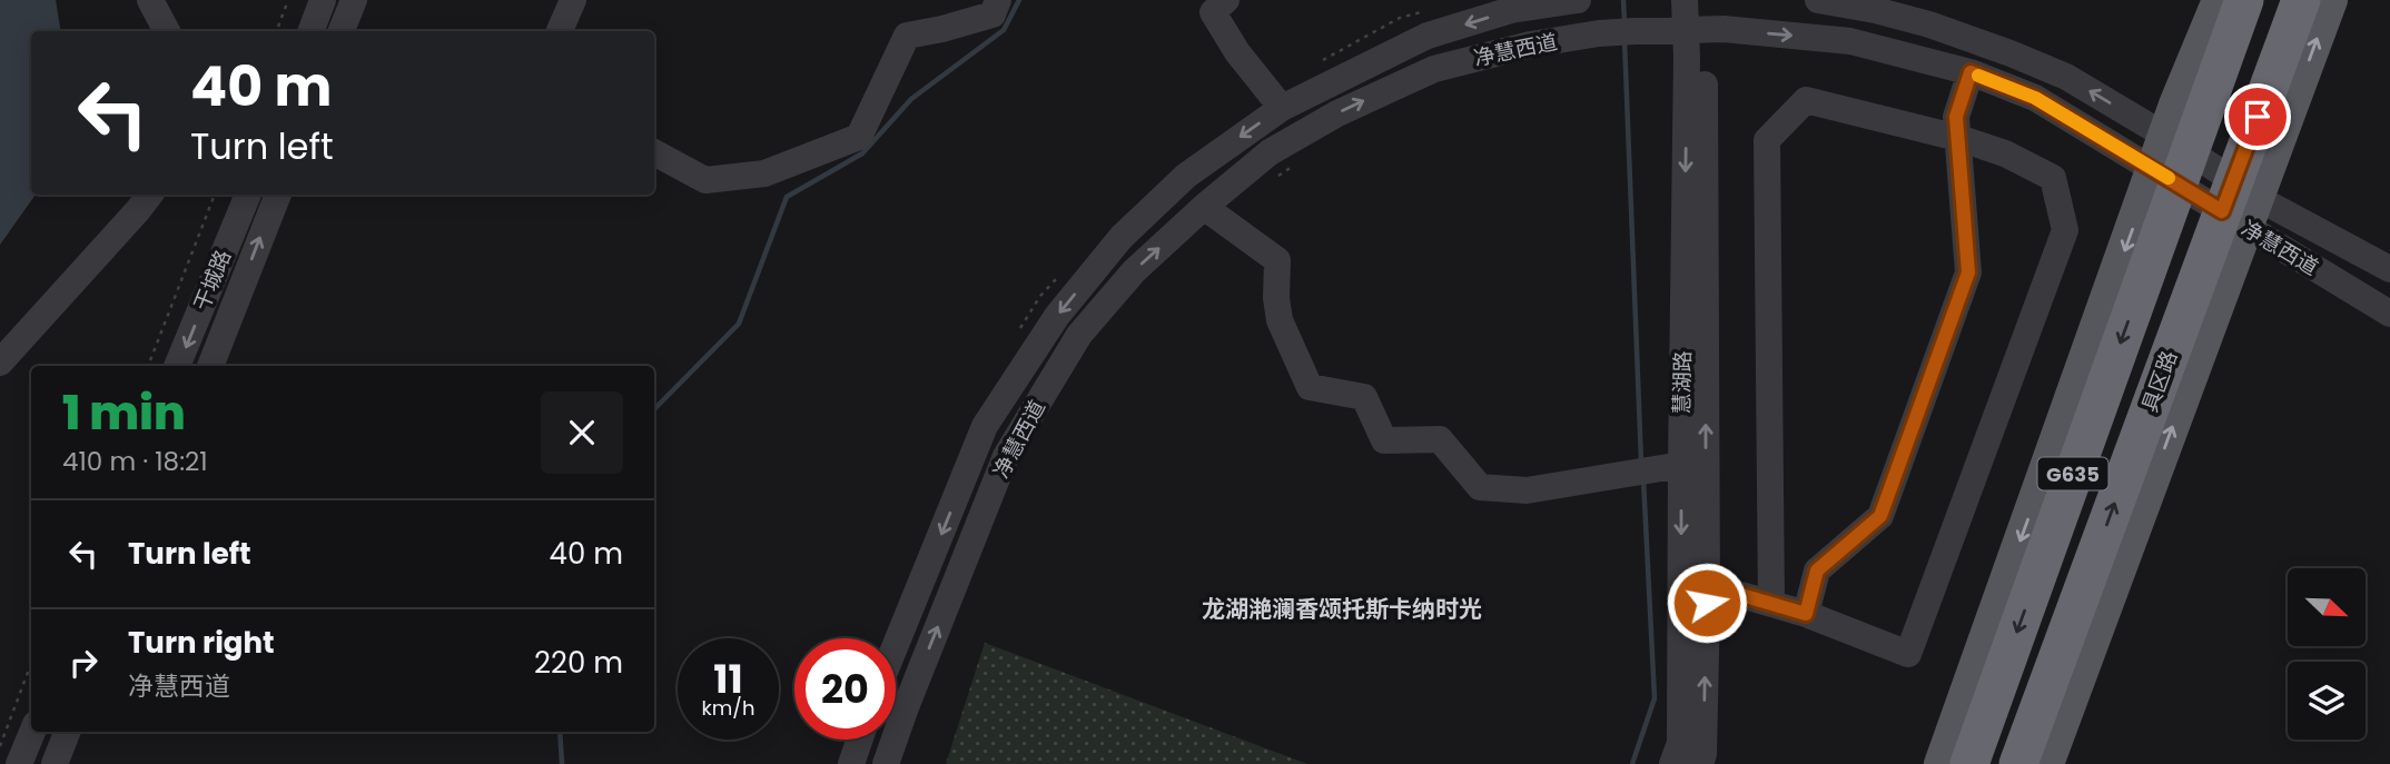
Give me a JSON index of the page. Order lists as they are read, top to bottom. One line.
{"streets":{"highway":["具区路","G635"],"street":["净慧西道","干城路","慧湖路"]},"crossings":[["净慧西道","具区路"],["净慧西道","慧湖路"],["净慧西道","G635"]],"districts":["龙湖滟澜香颂托斯卡纳时光"],"north":"bottom right","page":{"turn":["40 m","Turn left"],"heading":["1 min","410 m · 18:21"],"list":[{"name":"Turn left","value":"40 m"},{"name":"Turn right","note":"净慧西道","value":"220 m"}],"speed":"11 km/h","limit":"20"}}
